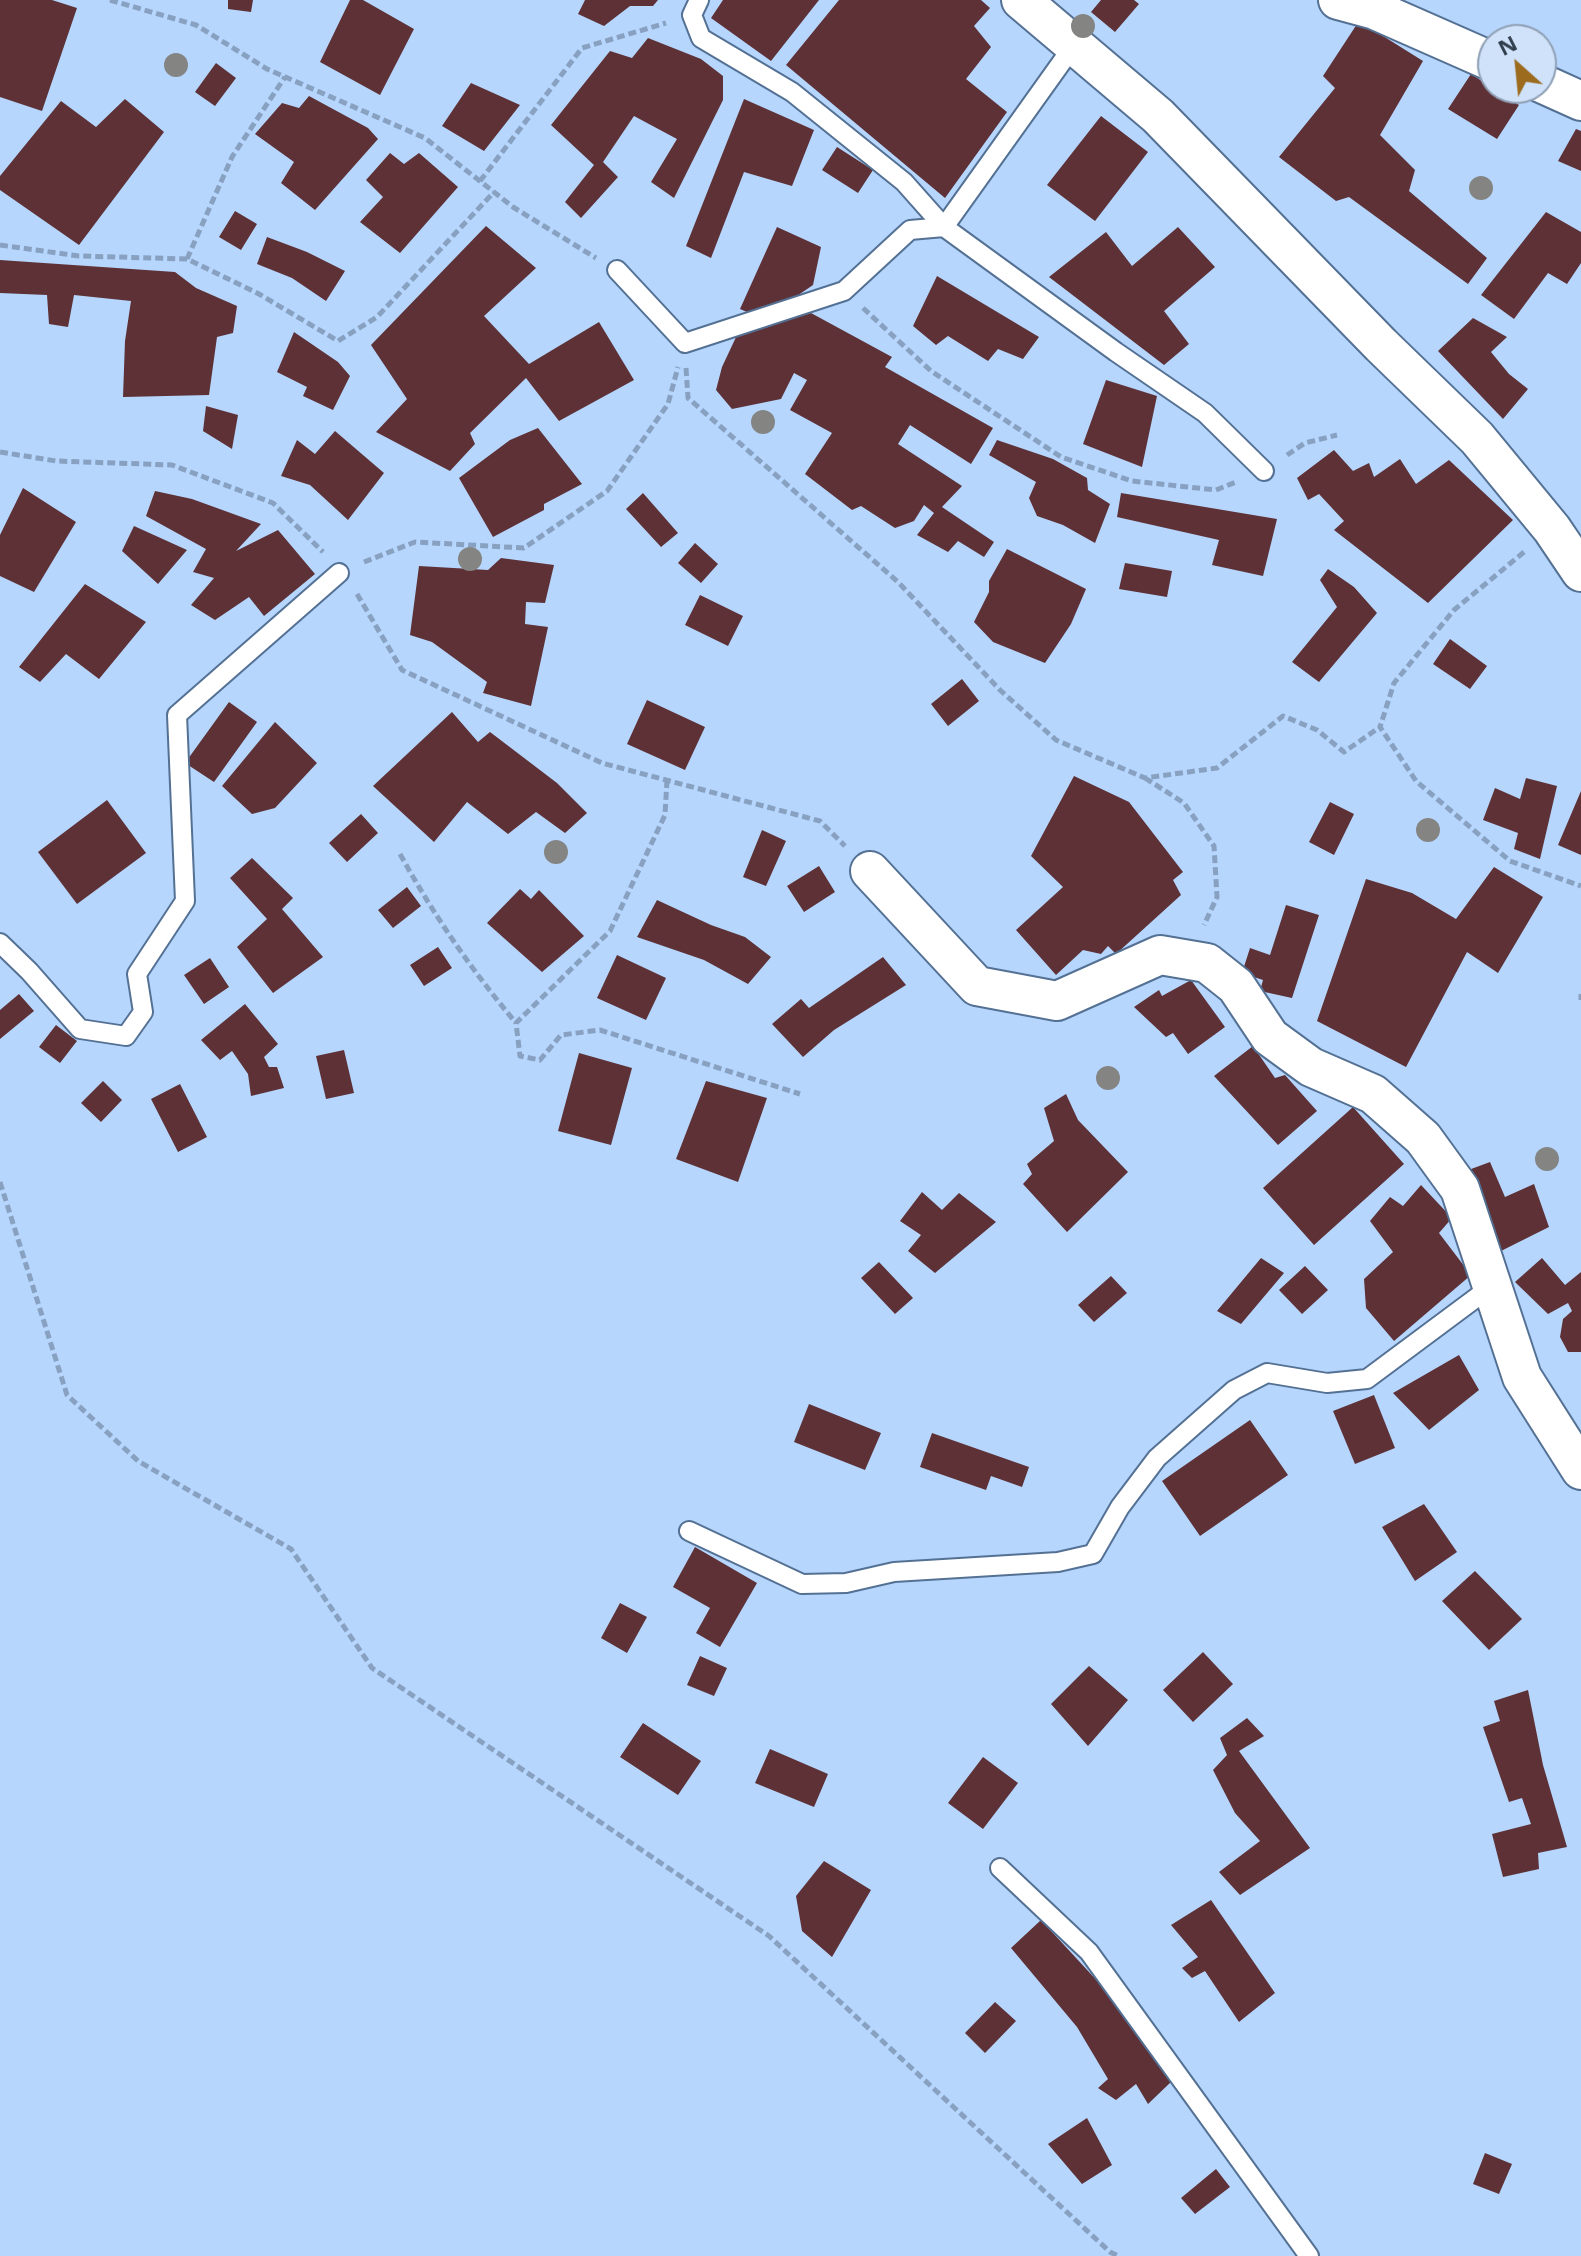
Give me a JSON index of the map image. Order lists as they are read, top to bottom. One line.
{"north":"top left"}
